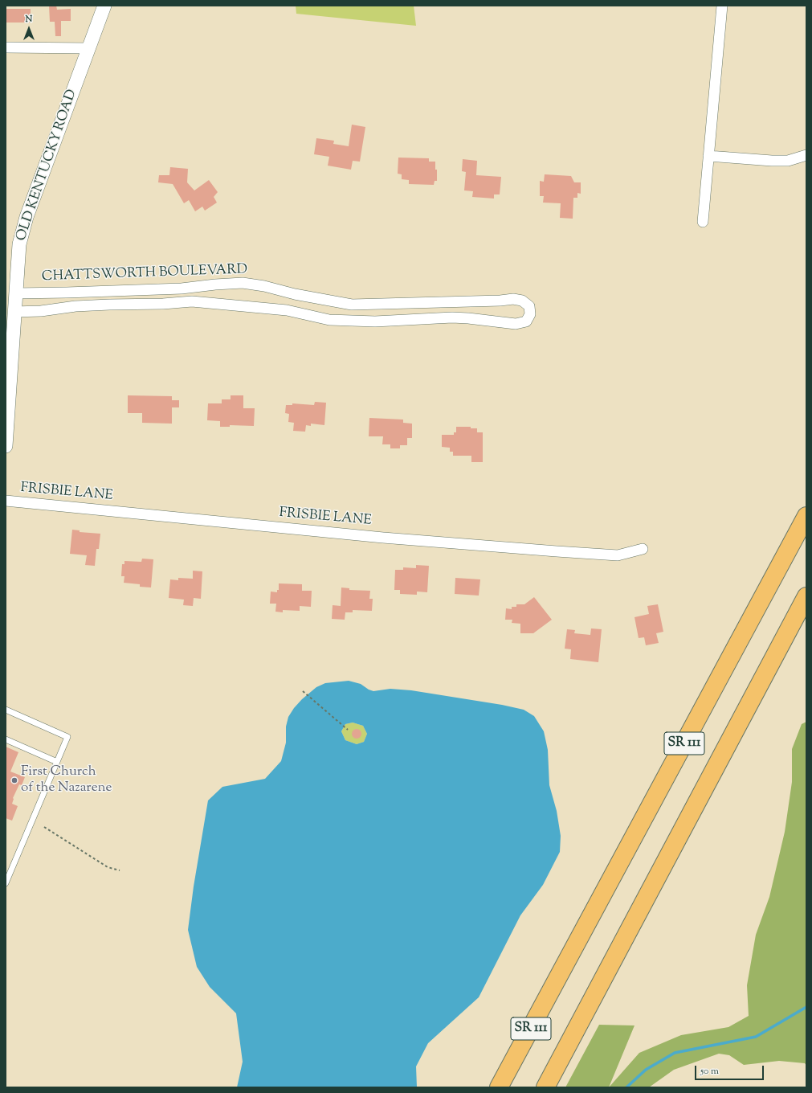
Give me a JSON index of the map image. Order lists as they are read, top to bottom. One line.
{"streets":{"highway":["SR 111"],"street":["OLD KENTUCKY ROAD","CHATTSWORTH BOULEVARD","FRISBIE LANE"]},"crossings":[["OLD KENTUCKY ROAD","CHATTSWORTH BOULEVARD"]],"places":["First Church of the Nazarene"],"scale_bar":"50 m","north":"top"}
